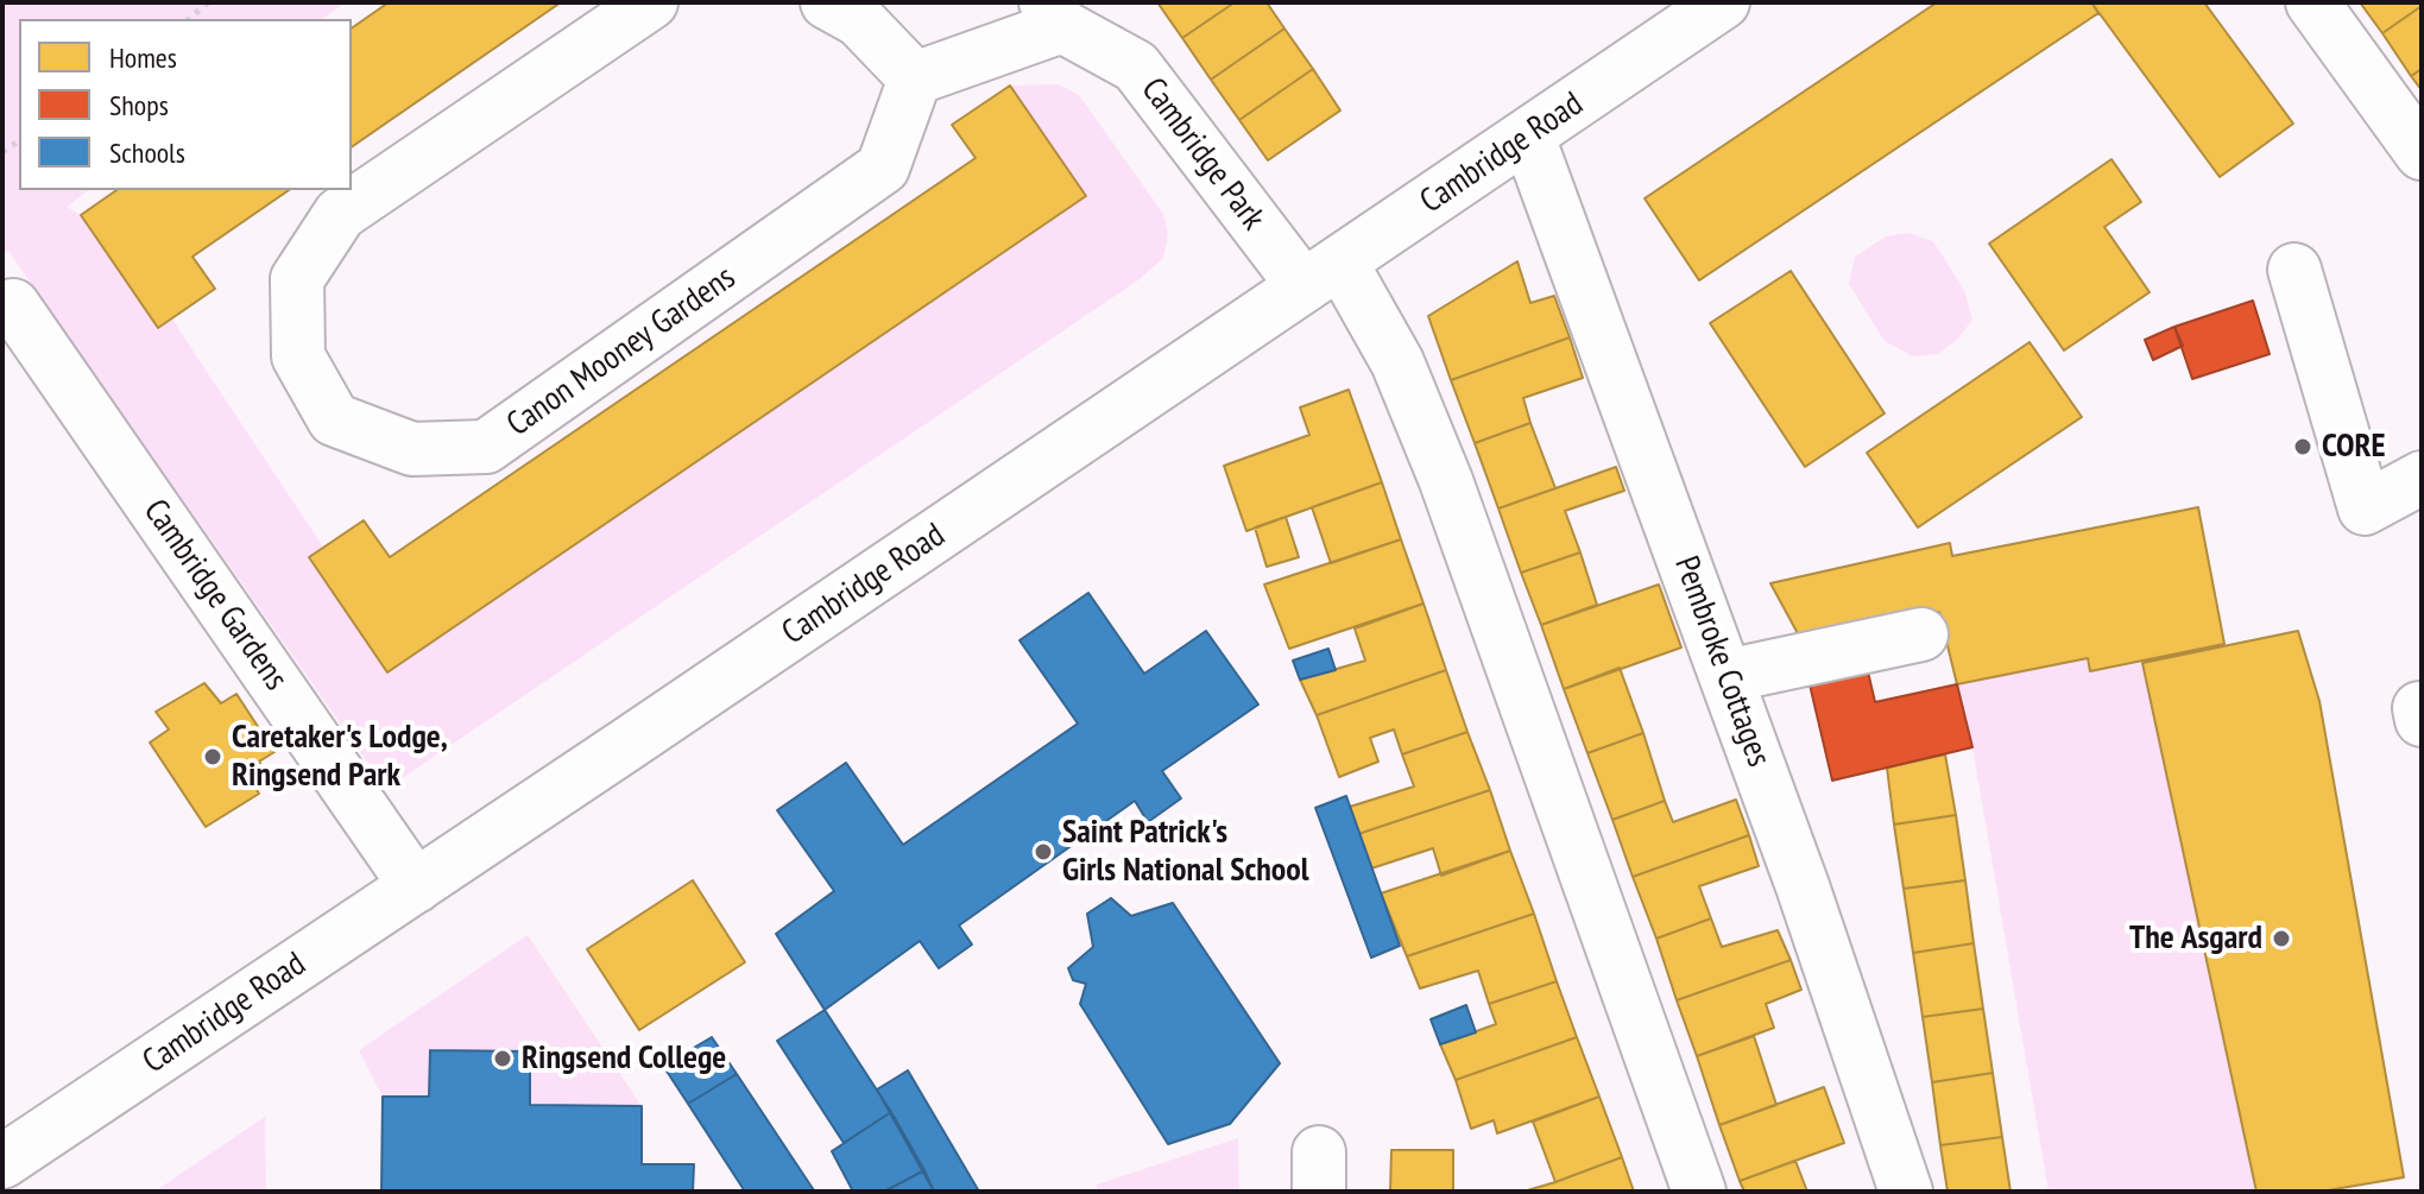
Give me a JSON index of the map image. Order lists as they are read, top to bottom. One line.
{"streets":{"street":["Cambridge Road","Cambridge Park","Canon Mooney Gardens","Cambridge Gardens","Pembroke Cottages"]},"crossings":[["Cambridge Road","Cambridge Park"],["Cambridge Road","Cambridge Gardens"],["Cambridge Road","Pembroke Cottages"]],"places":["CORE","Caretaker's Lodge, Ringsend Park","Saint Patrick's Girls National School","The Asgard","Ringsend College"],"legend":["Homes","Shops","Schools"]}
